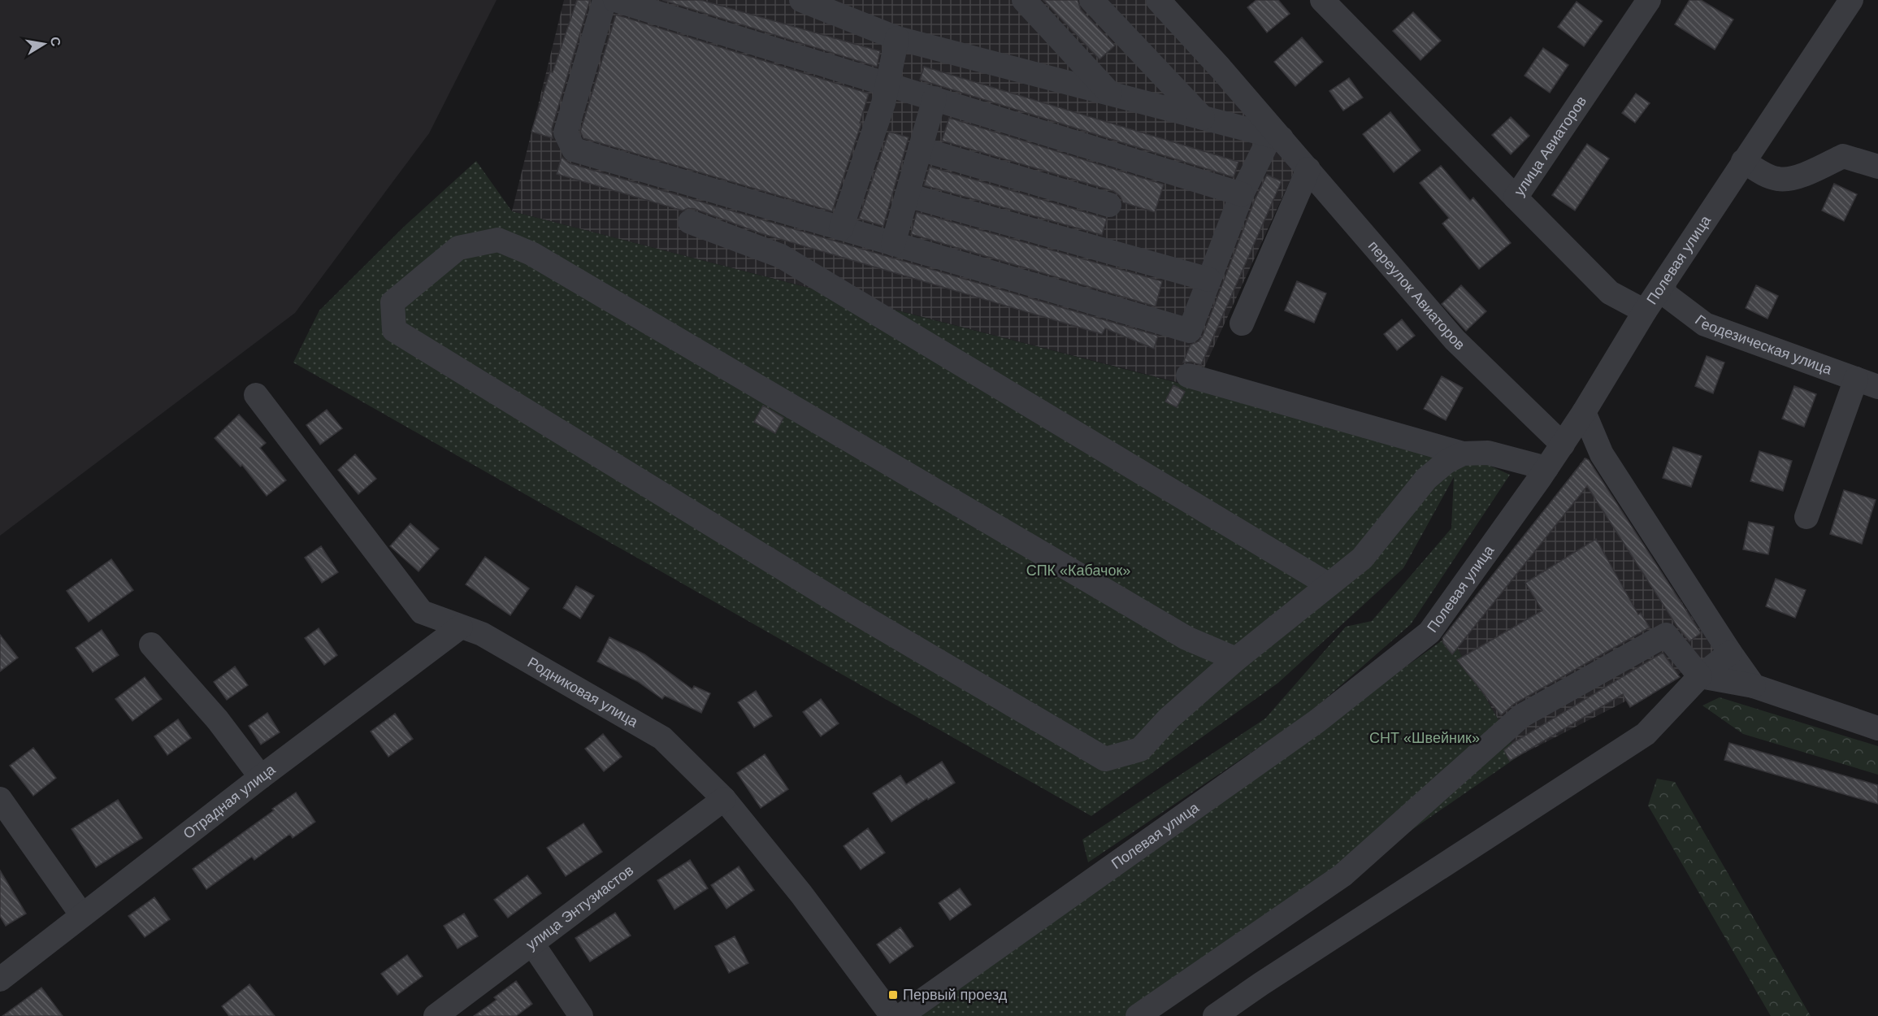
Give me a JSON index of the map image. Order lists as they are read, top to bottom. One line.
{"streets":{"street":["улица Авиаторов","Полевая улица","переулок Авиаторов","Геодезическая улица","Родниковая улица","Отрадная улица","улица Энтузиастов"]},"crossings":[["улица Авиаторов","Полевая улица"],["Полевая улица","переулок Авиаторов"],["Полевая улица","Геодезическая улица"],["Родниковая улица","Отрадная улица"],["Родниковая улица","улица Энтузиастов"]],"parks":["СПК «Кабачок»","СНТ «Швейник»"],"places":{"transit":["Первый проезд"]},"north":"right"}
